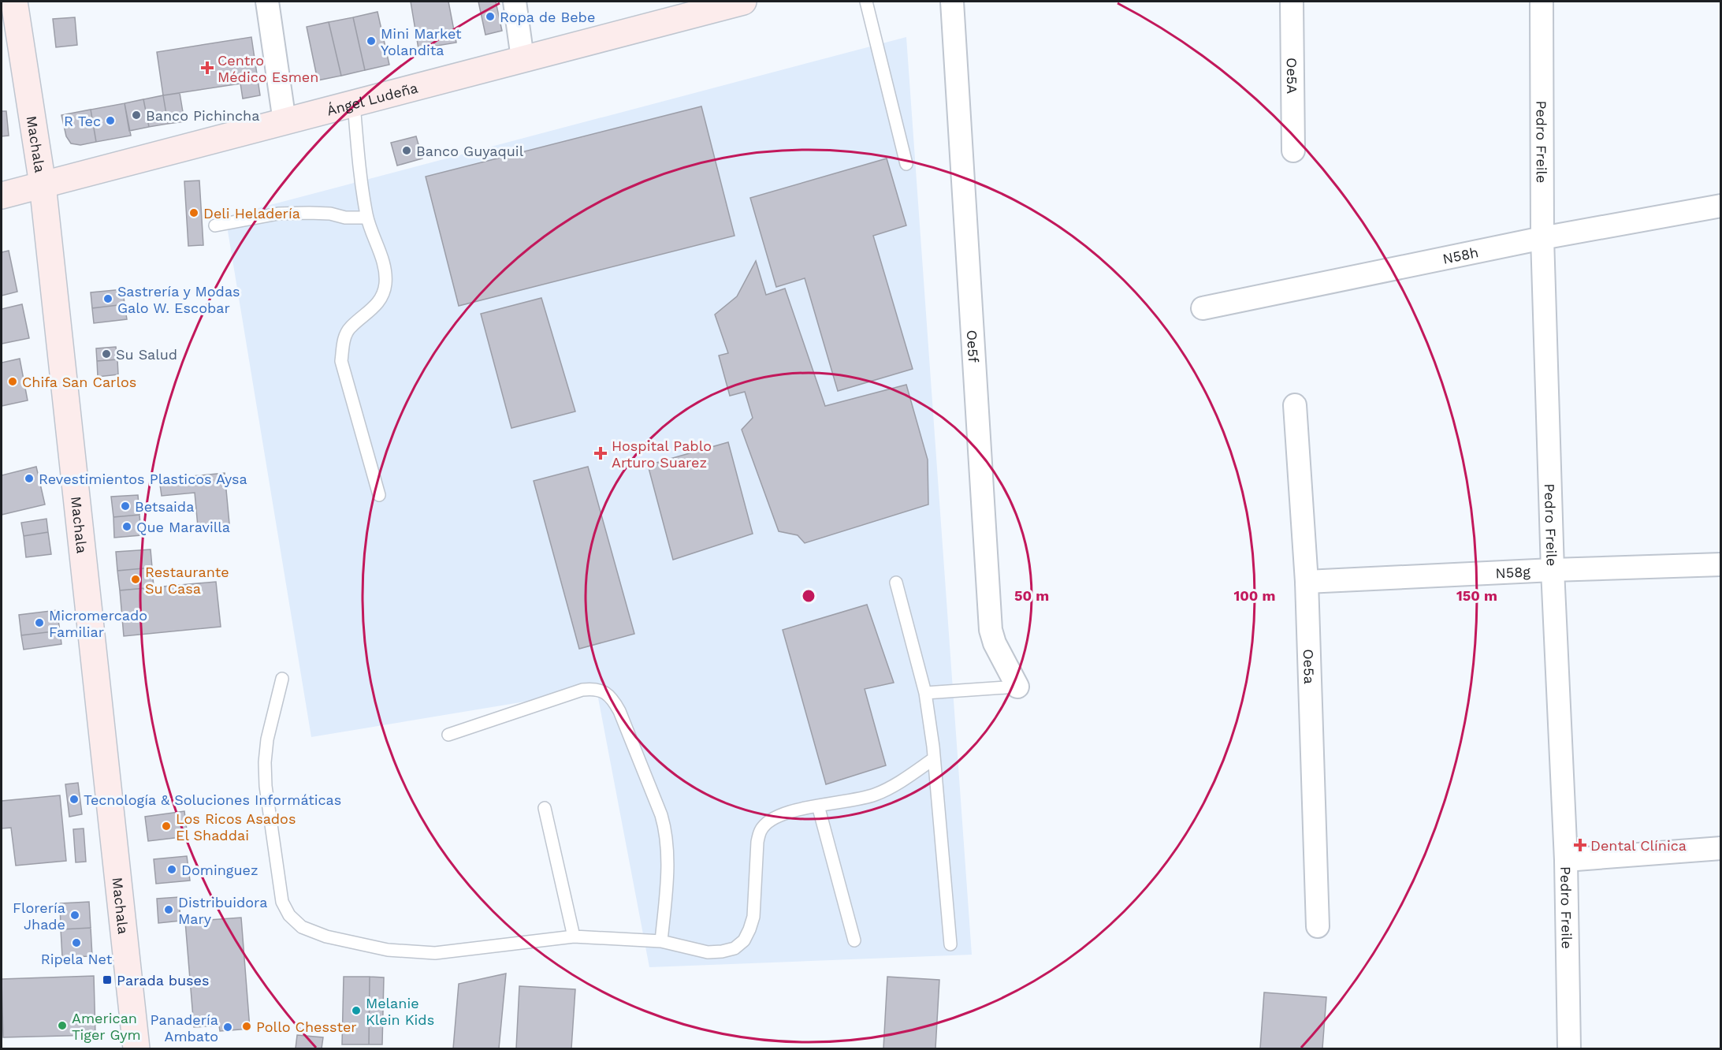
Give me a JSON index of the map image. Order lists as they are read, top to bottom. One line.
{"streets":{"main road":["Ángel Ludeña","Machala"],"street":["Oe5A","Pedro Freile","N58h","Oe5f","N58g","Oe5a"]},"crossings":[["Ángel Ludeña","Machala"],["Pedro Freile","N58h"],["Pedro Freile","N58g"],["N58g","Oe5a"]],"places":{"other":["Ropa de Bebe","Mini Market Yolandita","Banco Pichincha","R Tec","Banco Guyaquil","Deli Heladería","Sastrería y Modas Galo W. Escobar","Su Salud","Chifa San Carlos","Revestimientos Plasticos Aysa","Betsaida","Que Maravilla","Restaurante Su Casa","Micromercado Familiar","Tecnología & Soluciones Informáticas","Los Ricos Asados El Shaddai","Dominguez","Distribuidora Mary","Florería Jhade","Ripela Net","Melanie Klein Kids","American Tiger Gym","Pollo Chesster","Panadería Ambato"],"health":["Centro Médico Esmen","Hospital Pablo Arturo Suarez","Dental Clínica"],"transit":["Parada buses"]},"rings":["50 m","100 m","150 m"]}
